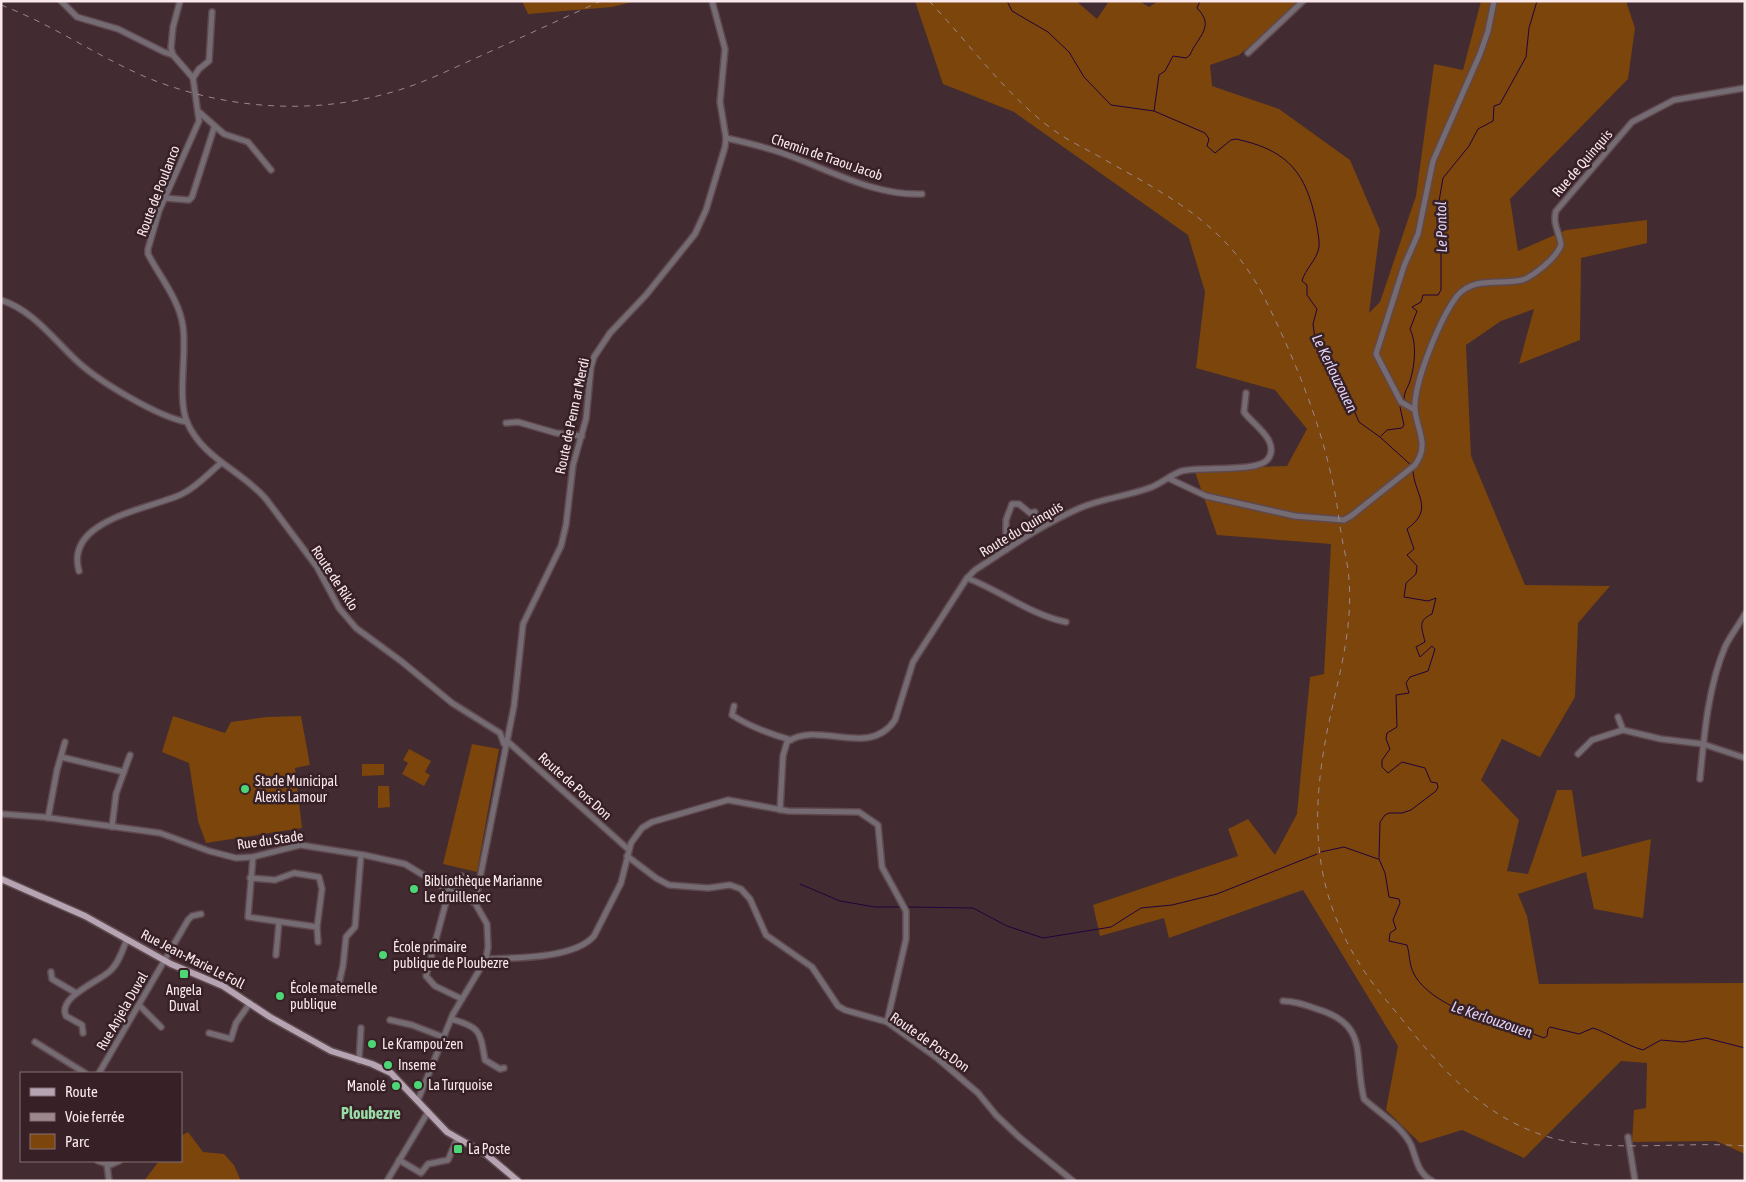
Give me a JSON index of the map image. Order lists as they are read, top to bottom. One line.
{"streets":{"main road":["Rue Jean-Marie Le Foll"],"street":["Chemin de Traou Jacob","Rue de Quinquis","Route de Poulanco","Route de Penn ar Merdi","Route du Quinquis","Route de Riklo","Route de Pors Don","Rue du Stade","Rue Anjela Duval"]},"crossings":[["Chemin de Traou Jacob","Route de Penn ar Merdi"],["Route de Poulanco","Route de Riklo"],["Route de Penn ar Merdi","Route de Riklo"],["Route de Penn ar Merdi","Route de Pors Don"],["Route de Penn ar Merdi","Rue du Stade"],["Rue Jean-Marie Le Foll","Rue Anjela Duval"]],"districts":["Ploubezre"],"water":["Le Pontol","Le Kerlouzouen"],"places":{"other":["Stade Municipal Alexis Lamour","Bibliothèque Marianne Le druillenec","École primaire publique de Ploubezre","École maternelle publique","Le Krampou'zen","Inseme","La Turquoise","Manolé"],"transit":["Angela Duval","La Poste"]},"legend":["Route","Voie ferrée","Parc"]}
